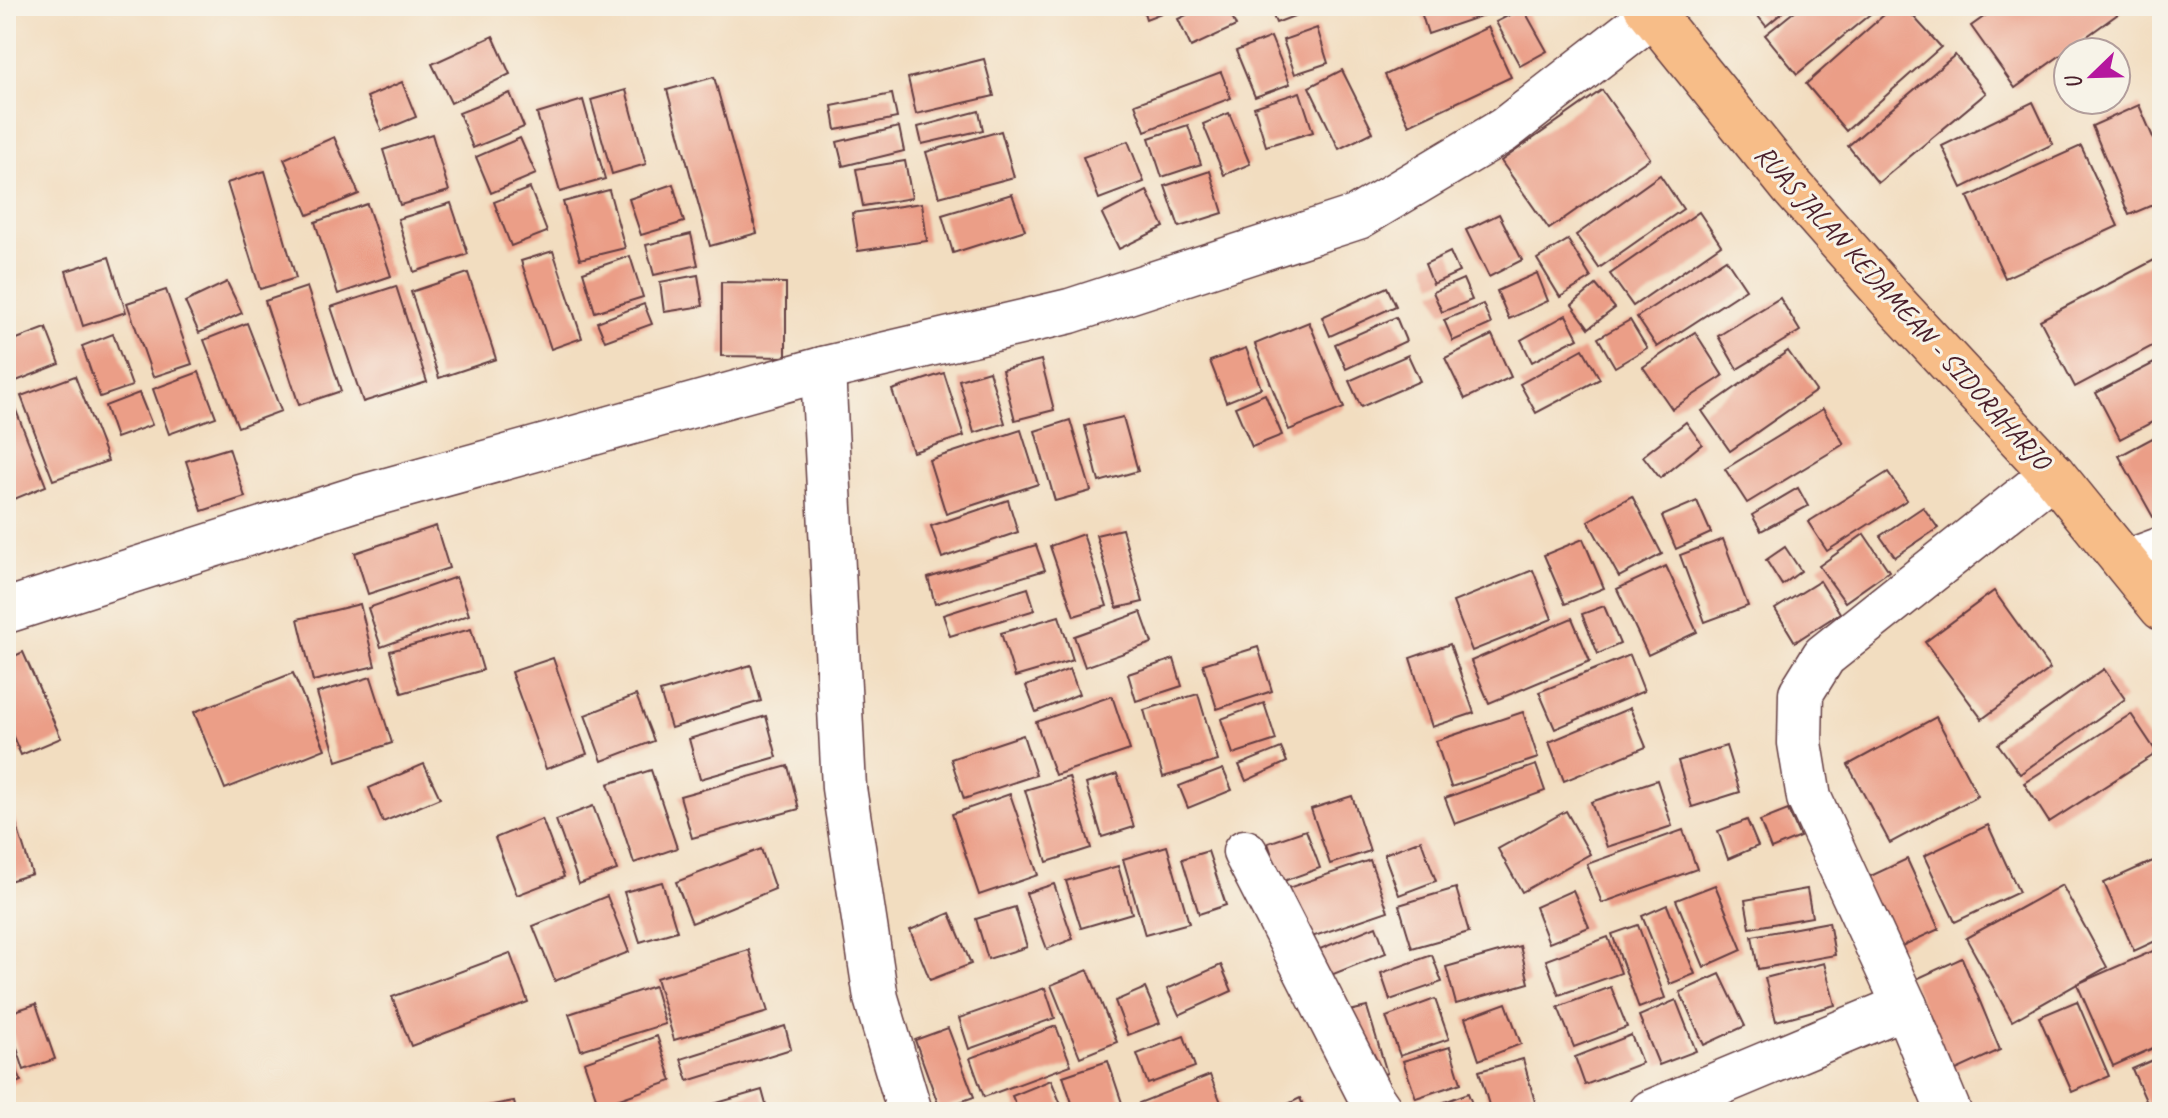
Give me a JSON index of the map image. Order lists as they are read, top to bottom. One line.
{"streets":{"main road":["RUAS JALAN KEDAMEAN - SIDORAHARJO"]},"north":"bottom left"}
